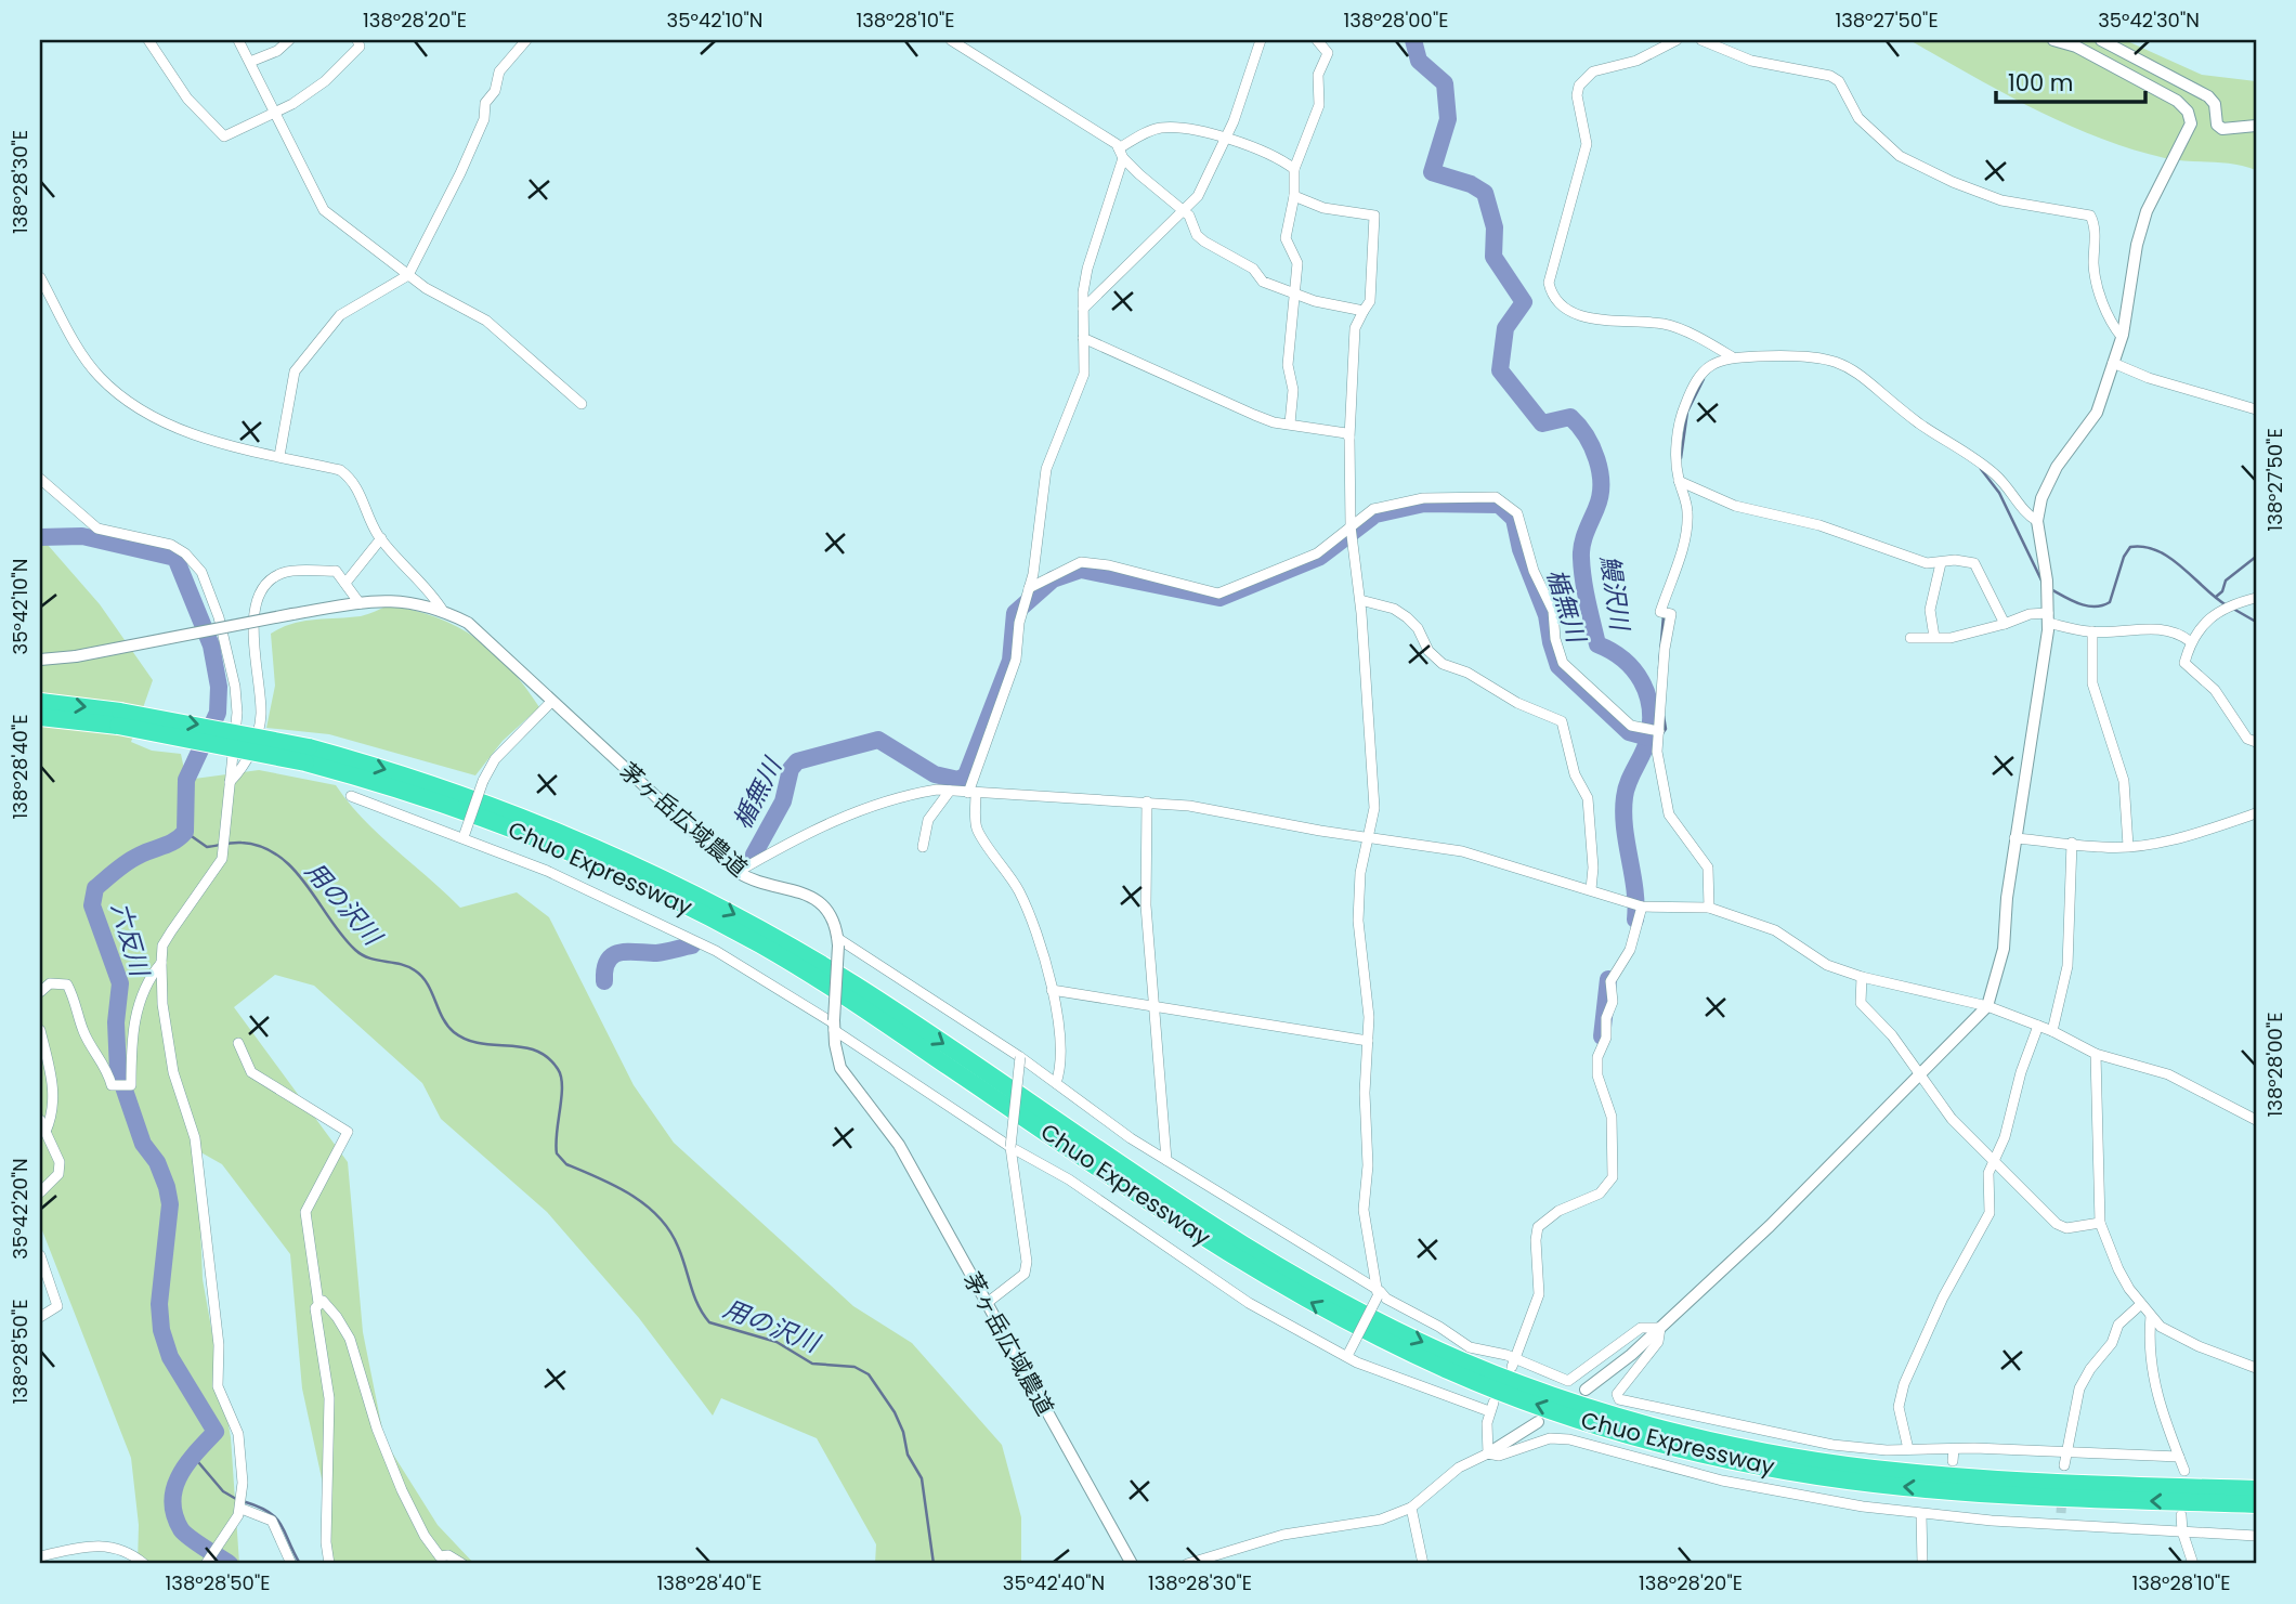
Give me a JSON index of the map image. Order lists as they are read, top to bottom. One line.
{"streets":{"highway":["Chuo Expressway"],"street":["茅ヶ岳広域農道"]},"water":["鰻沢川","楯無川","用の沢川","六反川"],"scale_bar":"100 m","coordinates":["138°28'20\"E","35°42'10\"N","138°28'10\"E","138°28'00\"E","138°27'50\"E","35°42'30\"N","138°28'30\"E","138°28'40\"E","35°42'20\"N","138°28'50\"E","35°42'40\"N"]}
